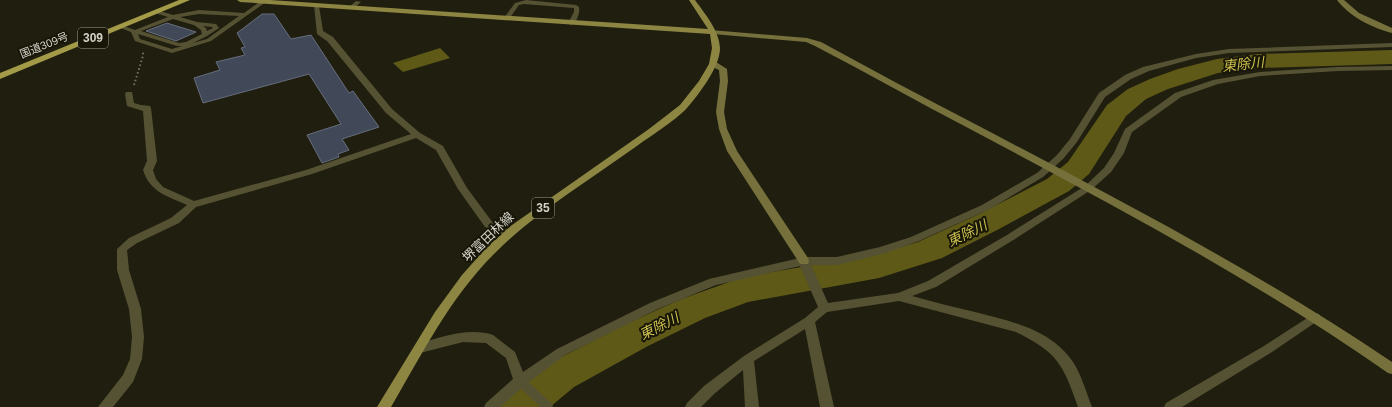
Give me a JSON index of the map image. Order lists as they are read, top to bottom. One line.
{"streets":{"highway":["309","国道309号"],"main road":["35","堺富田林線"]},"water":["東除川"]}
